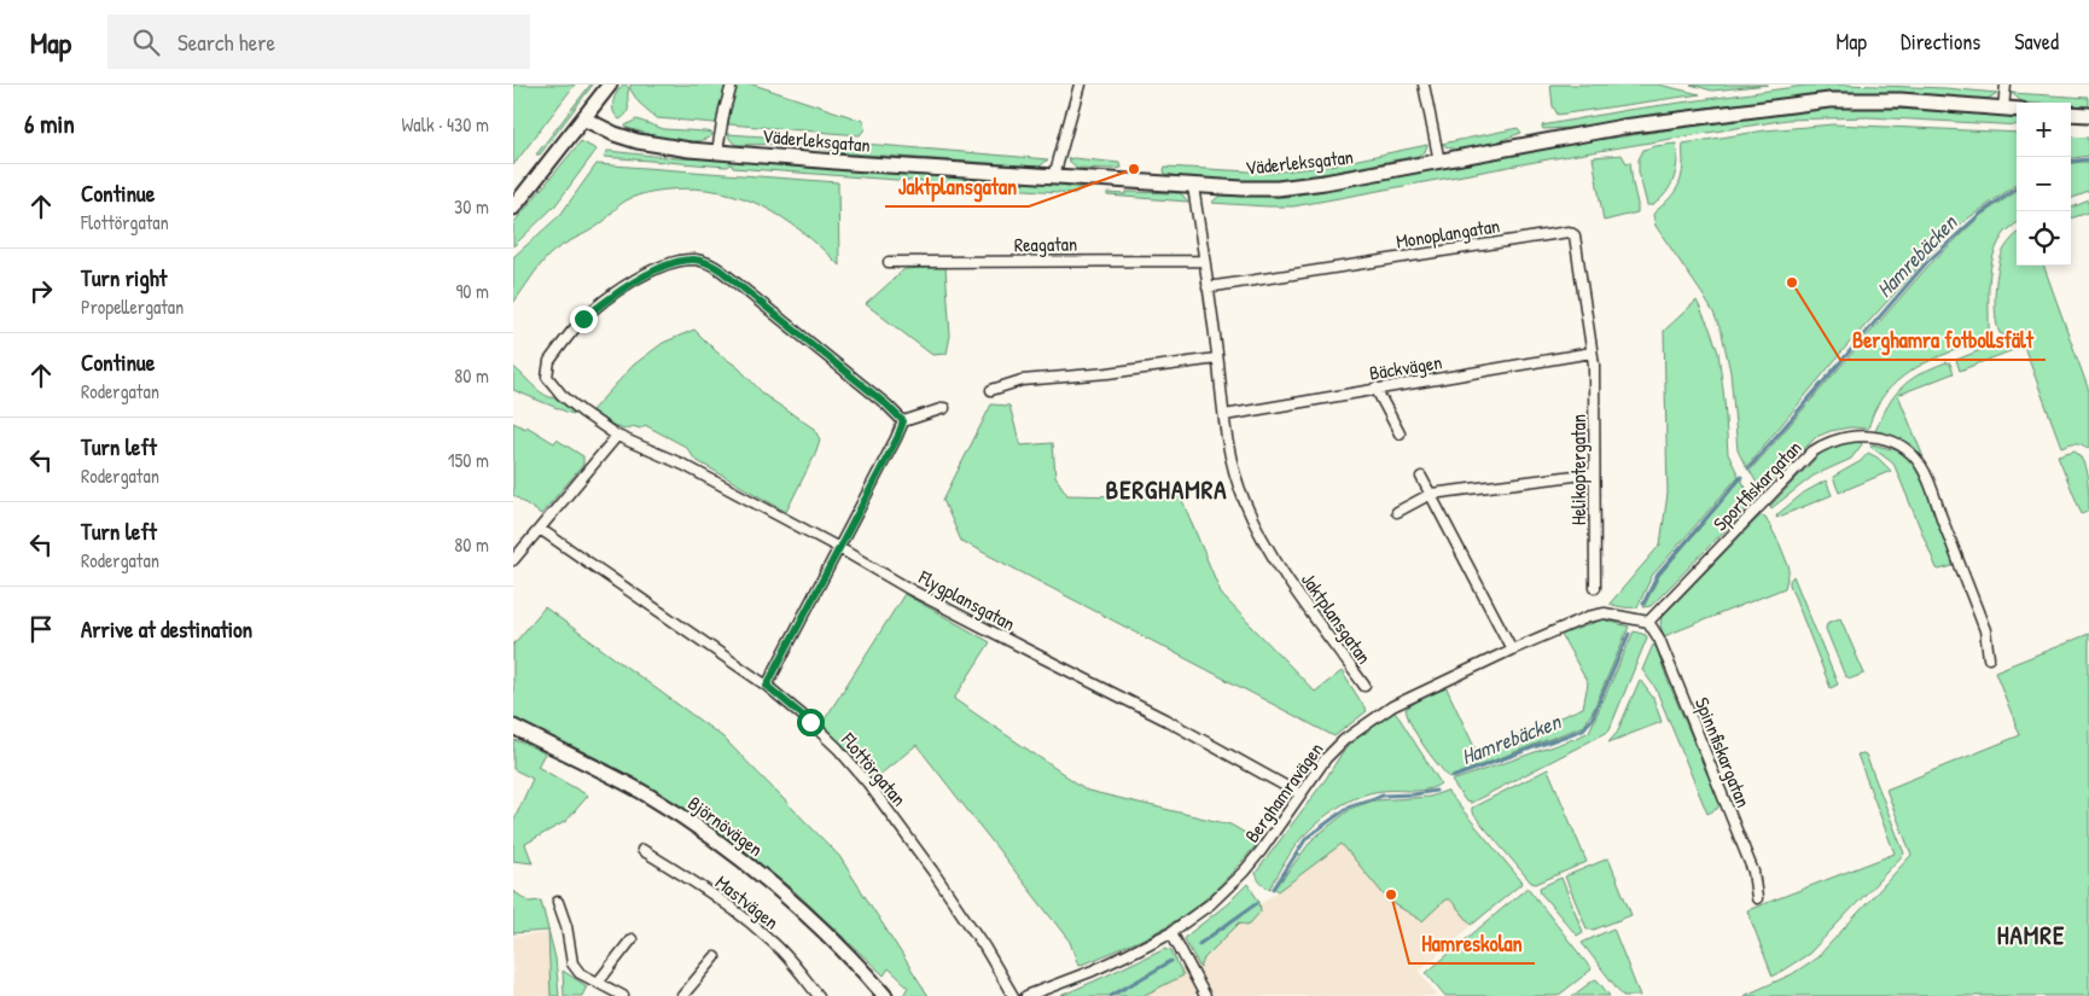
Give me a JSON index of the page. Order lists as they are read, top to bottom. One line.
{"streets":{"street":["Väderleksgatan","Monoplangatan","Reagatan","Bäckvägen","Helikoptergatan","Sportfiskargatan","Flygplansgatan","Jaktplansgatan","Spinnfiskargatan","Flottörgatan","Berghamravägen","Björnövägen","Mastvägen"]},"crossings":[["Väderleksgatan","Jaktplansgatan"],["Monoplangatan","Bäckvägen"],["Monoplangatan","Helikoptergatan"],["Monoplangatan","Jaktplansgatan"],["Reagatan","Jaktplansgatan"],["Bäckvägen","Helikoptergatan"],["Bäckvägen","Jaktplansgatan"],["Sportfiskargatan","Spinnfiskargatan"],["Sportfiskargatan","Berghamravägen"],["Flygplansgatan","Berghamravägen"],["Spinnfiskargatan","Berghamravägen"]],"districts":["BERGHAMRA","HAMRE"],"water":["Hamrebäcken"],"places":["Jaktplansgatan","Berghamra fotbollsfält","Hamreskolan"],"page":{"header":"Map","search":"Search here","nav":["Map","Directions","Saved"],"heading":["6 min","Walk · 430 m"],"map_buttons":["+","−"],"list":[["Continue","Flottörgatan","30 m"],["Turn right","Propellergatan","90 m"],["Continue","Rodergatan","80 m"],["Turn left","Rodergatan","150 m"],["Turn left","Rodergatan","80 m"],"Arrive at destination"]}}
